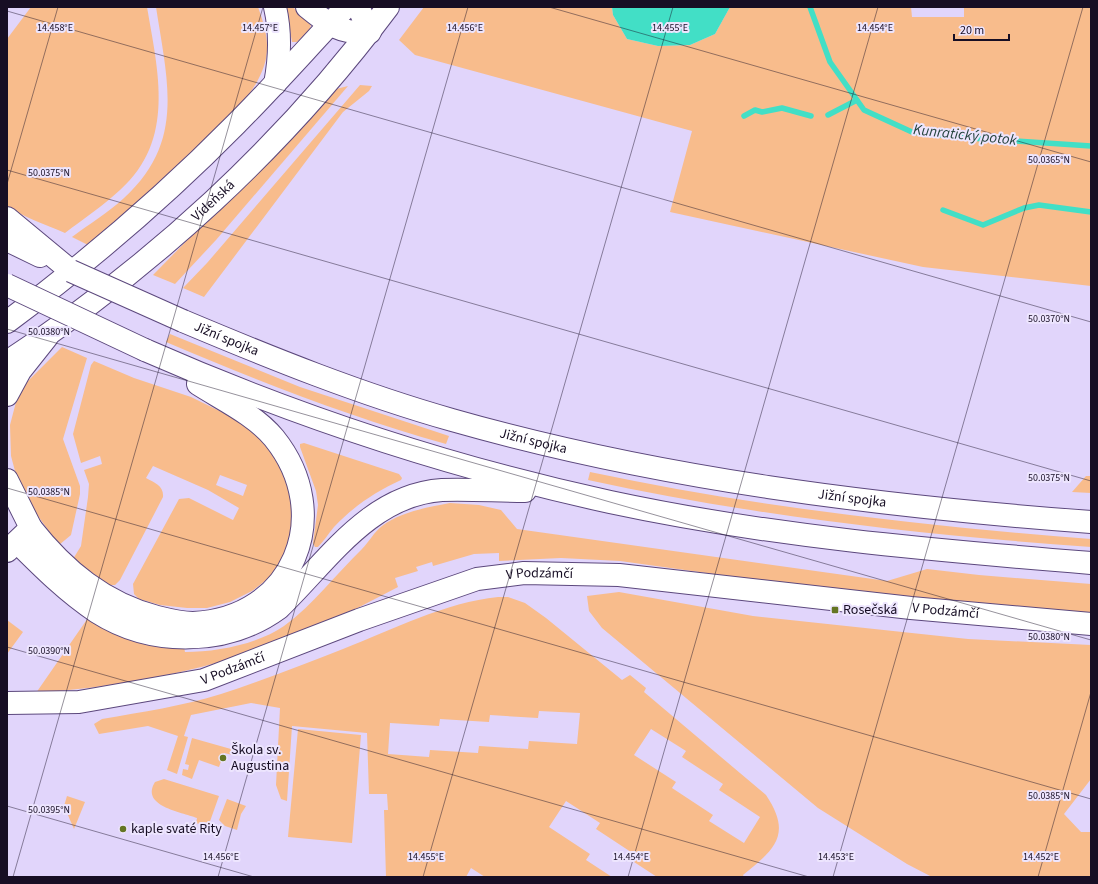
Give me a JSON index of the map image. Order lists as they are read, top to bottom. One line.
{"streets":{"main road":["Vídeňská","Jižní spojka","V Podzámčí"]},"water":["Kunratický potok"],"places":{"transit":["Rosečská"],"other":["Škola sv. Augustina","kaple svaté Rity"]},"scale_bar":"20 m","coordinates":["14.458°E","14.457°E","14.456°E","14.455°E","14.454°E","50.0365°N","50.0375°N","50.0370°N","50.0380°N","50.0385°N","50.0390°N","50.0395°N","14.453°E","14.452°E"]}
